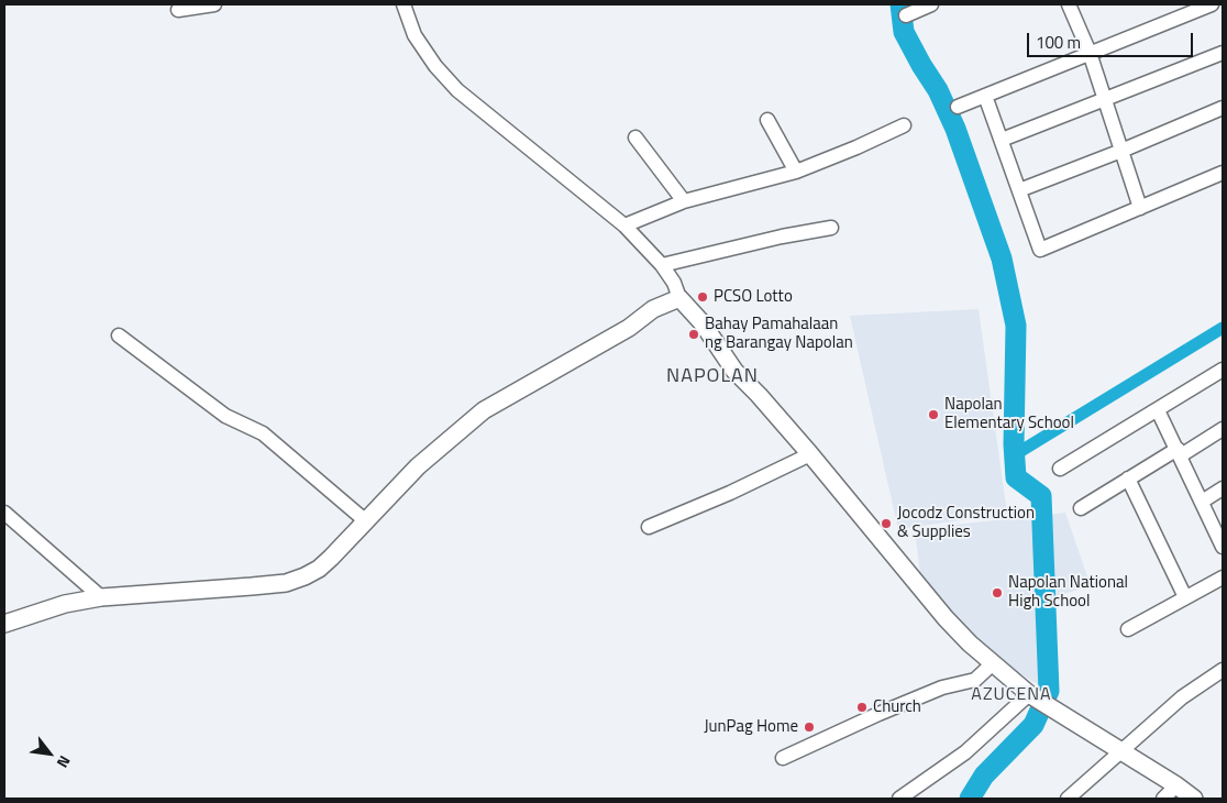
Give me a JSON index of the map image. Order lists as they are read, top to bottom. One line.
{"districts":["NAPOLAN","AZUCENA"],"places":["PCSO Lotto","Bahay Pamahalaan ng Barangay Napolan","Napolan Elementary School","Jocodz Construction & Supplies","Napolan National High School","Church","JunPag Home"],"scale_bar":"100 m","north":"bottom right"}
